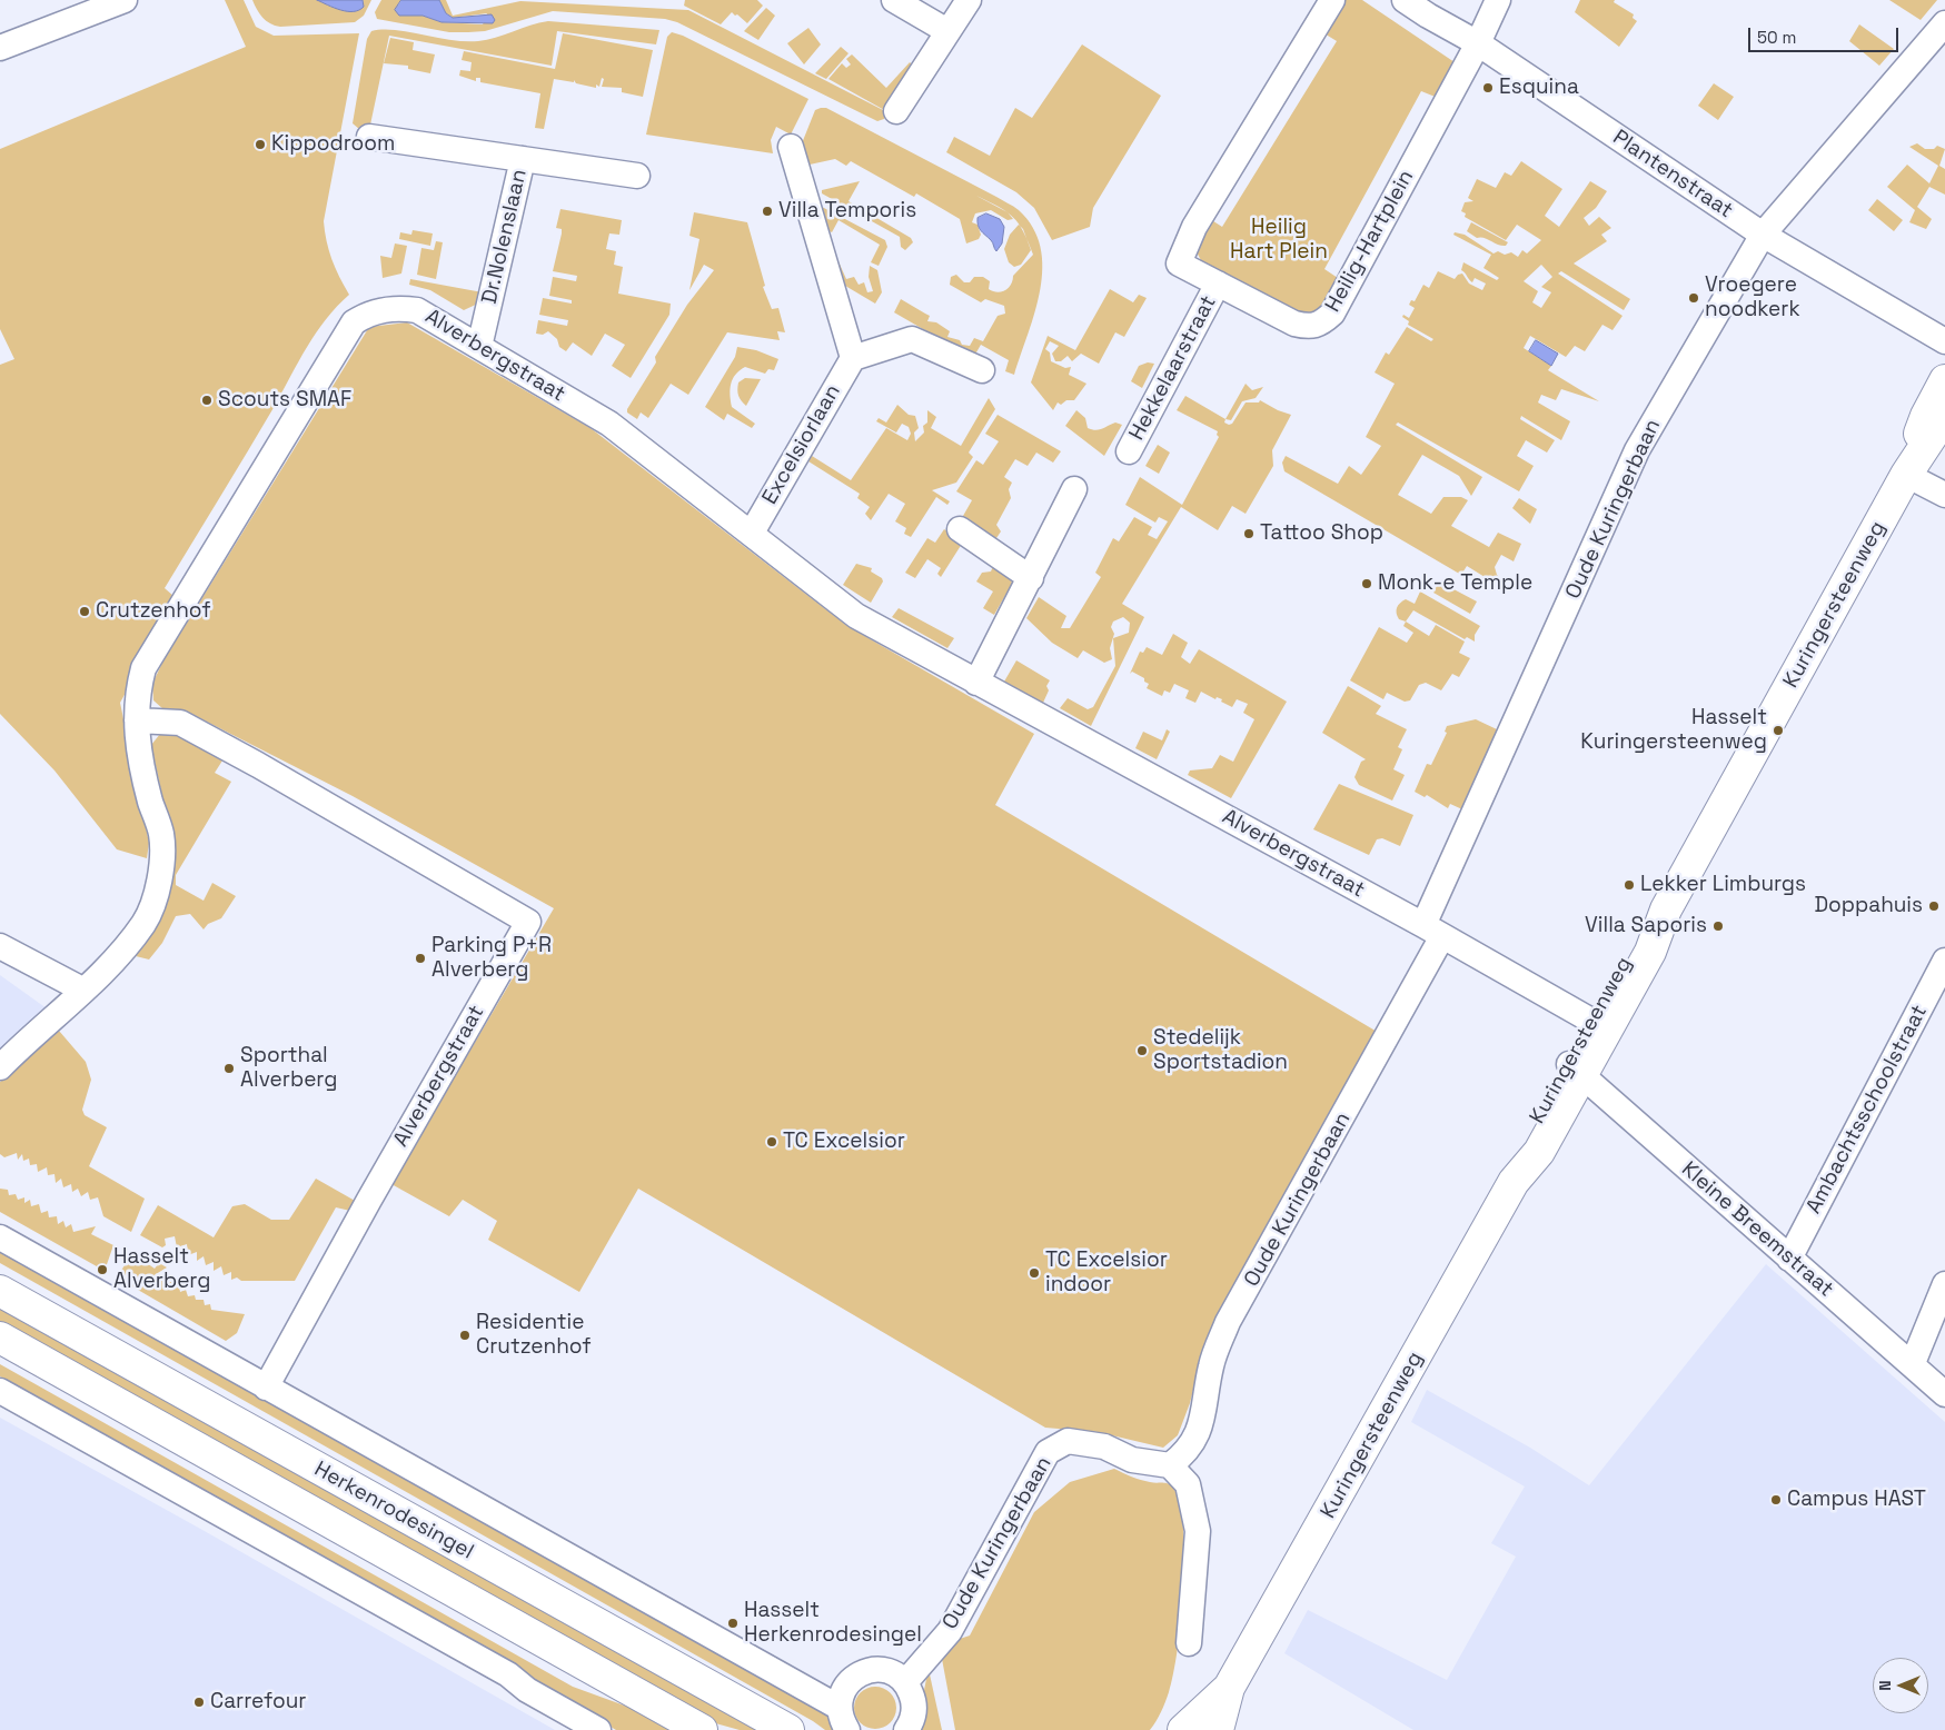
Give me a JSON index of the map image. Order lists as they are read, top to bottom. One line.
{"streets":{"main road":["Kuringersteenweg","Herkenrodesingel"],"street":["Plantenstraat","Dr.Nolenslaan","Heilig-Hartplein","Alverbergstraat","Hekkelaarstraat","Excelsiorlaan","Oude Kuringerbaan","Ambachtsschoolstraat","Kleine Breemstraat"]},"crossings":[["Plantenstraat","Heilig-Hartplein"],["Plantenstraat","Oude Kuringerbaan"],["Dr.Nolenslaan","Alverbergstraat"],["Heilig-Hartplein","Hekkelaarstraat"],["Alverbergstraat","Excelsiorlaan"],["Alverbergstraat","Oude Kuringerbaan"],["Alverbergstraat","Kuringersteenweg"],["Kuringersteenweg","Kleine Breemstraat"],["Ambachtsschoolstraat","Kleine Breemstraat"]],"parks":["Heilig Hart Plein"],"places":["Esquina","Kippodroom","Villa Temporis","Vroegere noodkerk","Scouts SMAF","Tattoo Shop","Monk-e Temple","Crutzenhof","Hasselt Kuringersteenweg","Lekker Limburgs","Doppahuis","Villa Saporis","Parking P+R Alverberg","Stedelijk Sportstadion","Sporthal Alverberg","TC Excelsior","Hasselt Alverberg","TC Excelsior indoor","Residentie Crutzenhof","Campus HAST","Hasselt Herkenrodesingel","Carrefour"],"scale_bar":"50 m","north":"left"}
